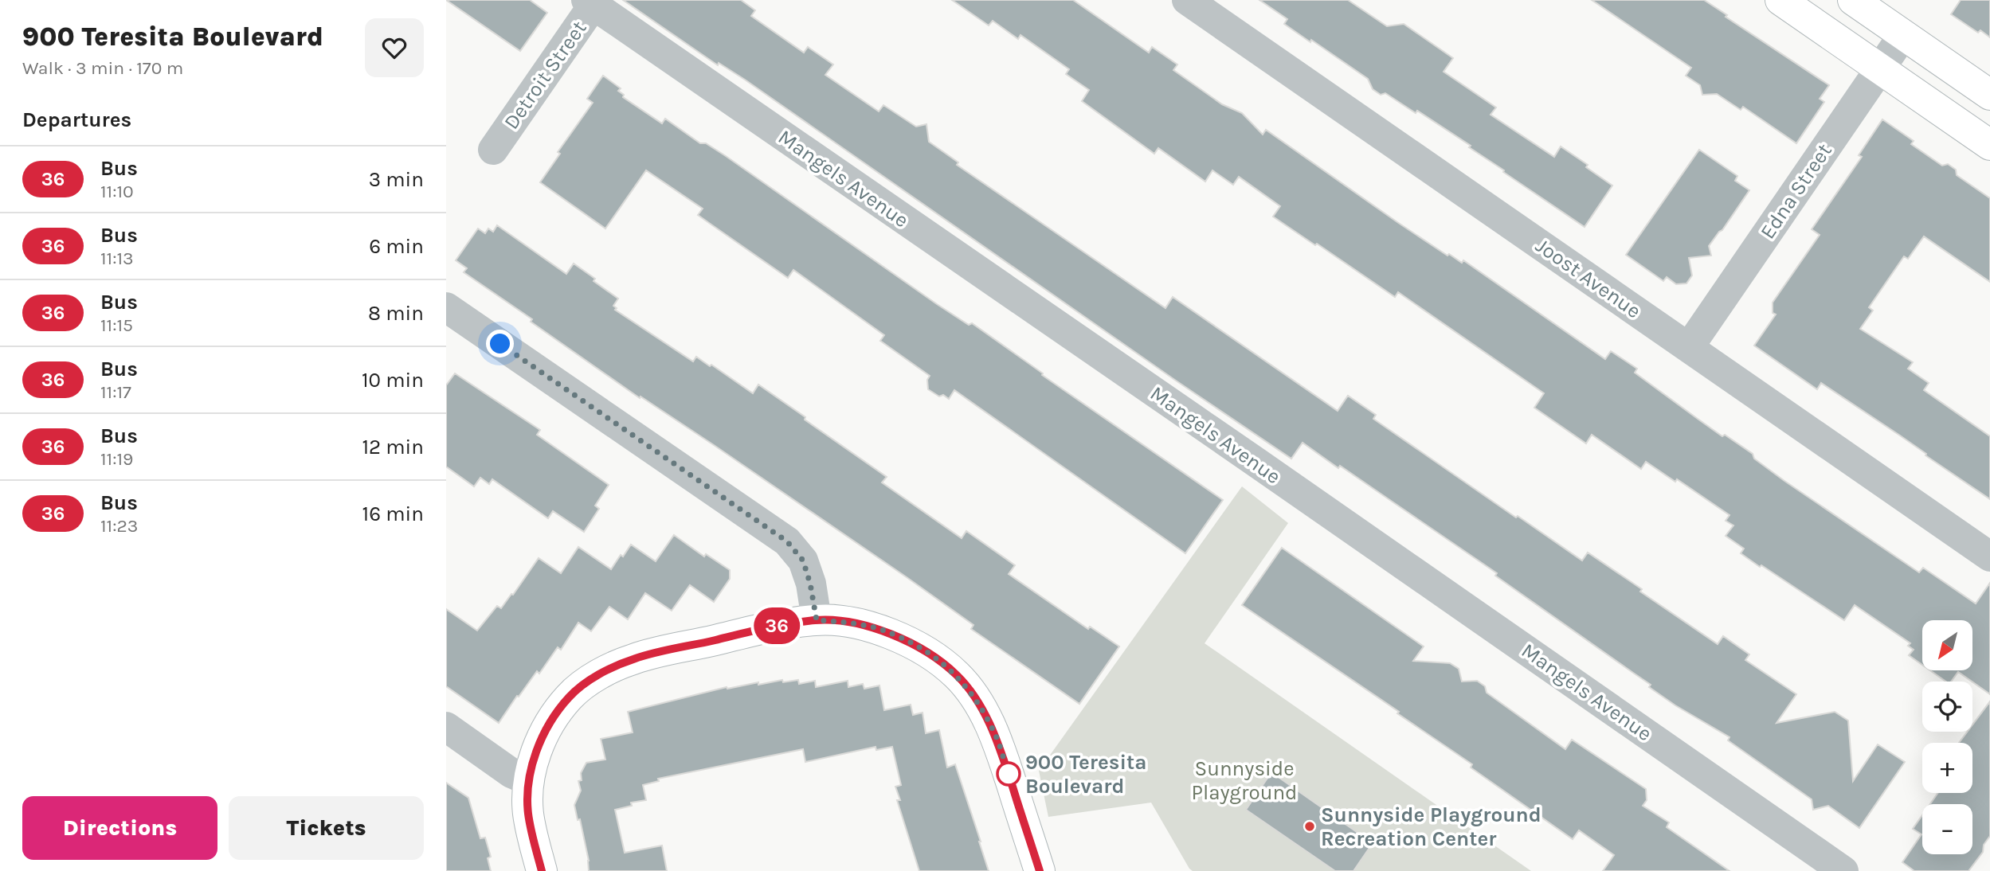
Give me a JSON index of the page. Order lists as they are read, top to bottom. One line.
{"streets":{"street":["Detroit Street","Mangels Avenue","Edna Street","Joost Avenue"]},"crossings":[["Detroit Street","Mangels Avenue"],["Edna Street","Joost Avenue"]],"parks":["Sunnyside Playground"],"places":["900 Teresita Boulevard","Sunnyside Playground Recreation Center"],"lines":["bus line 36"],"north":"bottom left","page":{"heading":[["900 Teresita Boulevard","Walk · 3 min · 170 m"],"Departures"],"on_map":"36","list":[{"mark":"36","name":"Bus","note":"11:10","value":"3 min"},{"mark":"36","name":"Bus","note":"11:13","value":"6 min"},{"mark":"36","name":"Bus","note":"11:15","value":"8 min"},{"mark":"36","name":"Bus","note":"11:17","value":"10 min"},{"mark":"36","name":"Bus","note":"11:19","value":"12 min"},{"mark":"36","name":"Bus","note":"11:23","value":"16 min"}],"map_buttons":["+","−"],"buttons":["Directions","Tickets"]}}
